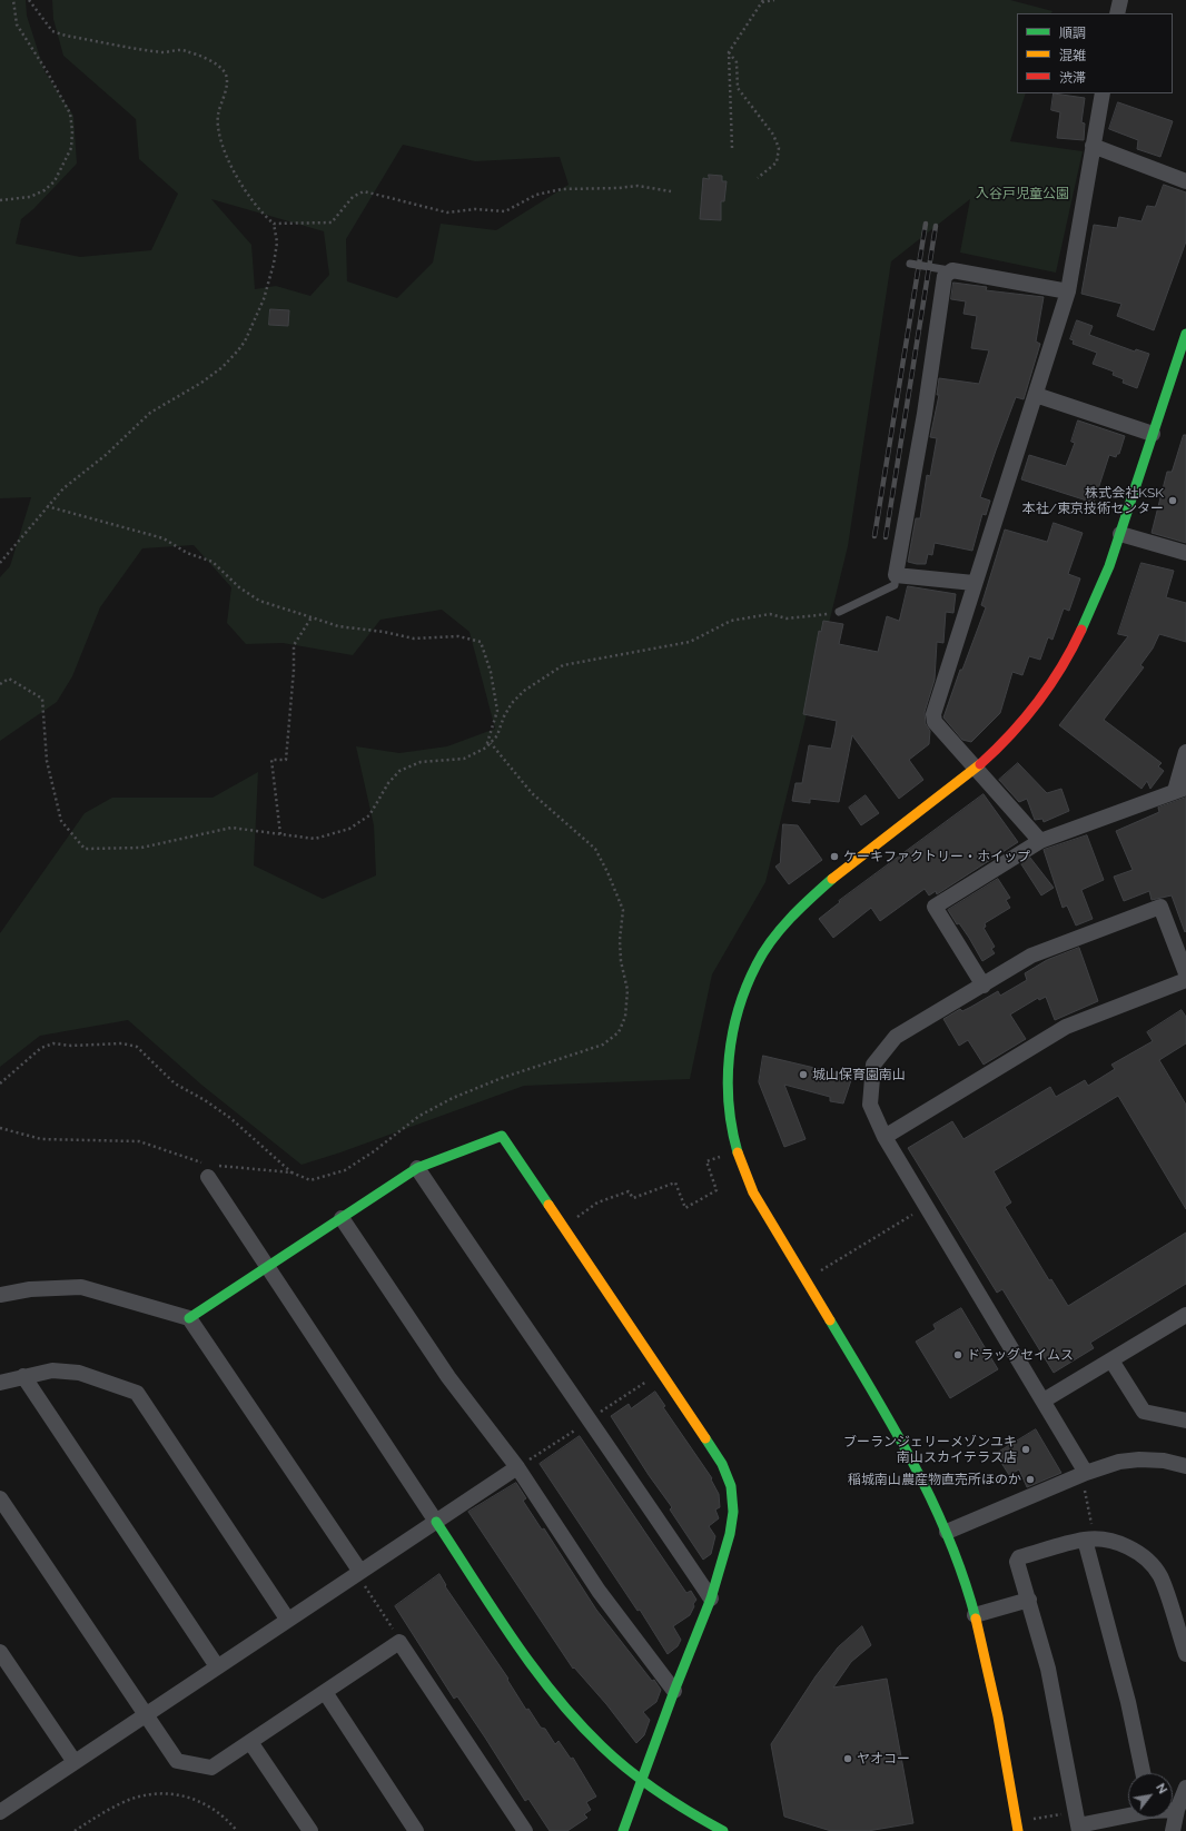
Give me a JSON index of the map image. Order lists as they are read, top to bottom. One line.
{"parks":["入谷戸児童公園"],"places":["株式会社KSK 本社/東京技術センター","ケーキファクトリー・ホイップ","城山保育園南山","ドラッグセイムス","ブーランジェリーメゾンユキ 南山スカイテラス店","稲城南山農産物直売所ほのか","ヤオコー"],"legend":["順調","混雑","渋滞"],"north":"top right"}
